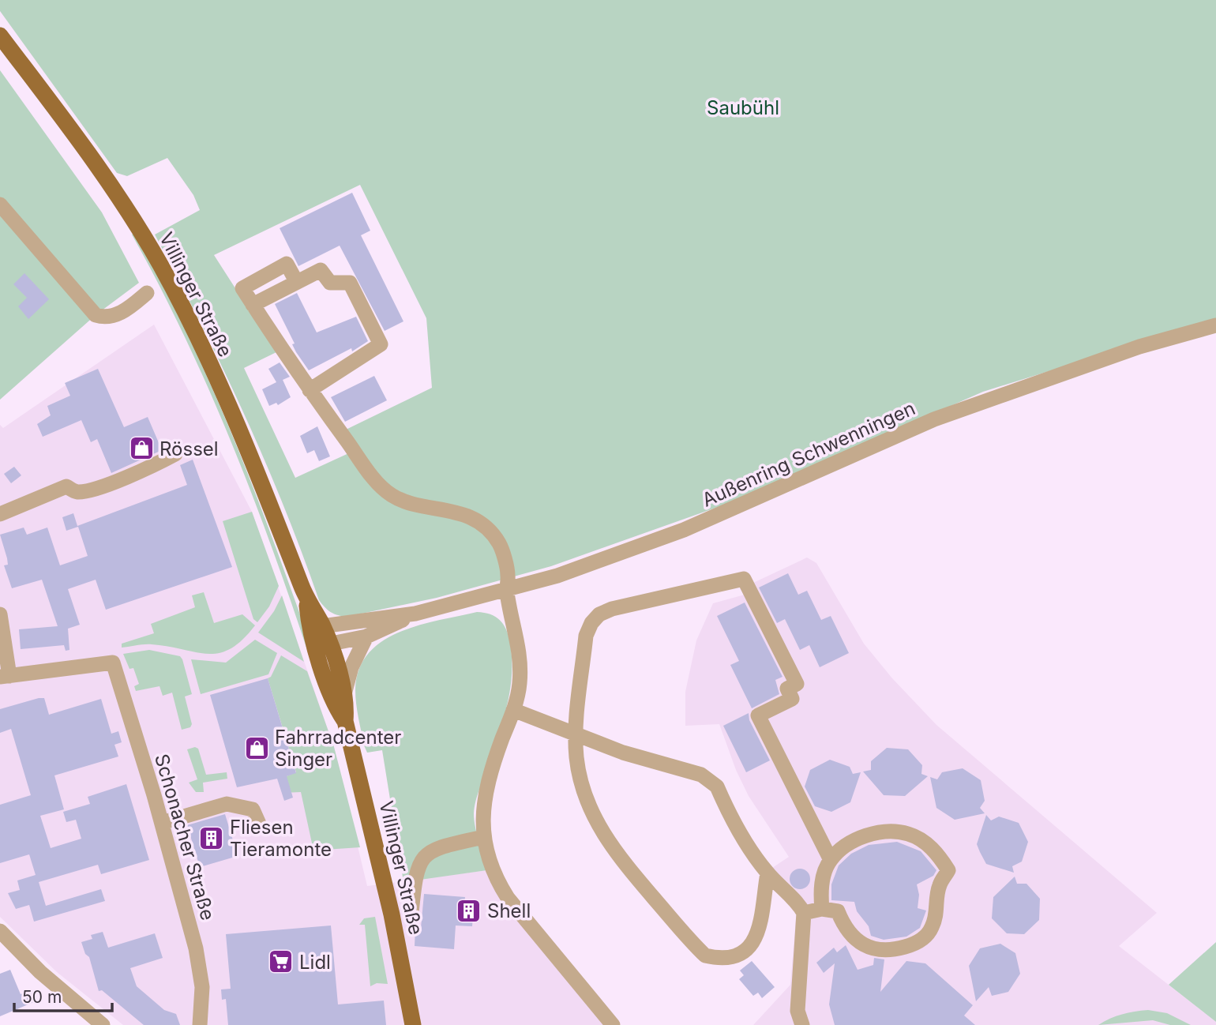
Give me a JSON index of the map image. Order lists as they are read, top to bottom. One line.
{"streets":{"main road":["Villinger Straße"],"street":["Außenring Schwenningen","Schonacher Straße"]},"crossings":[["Villinger Straße","Außenring Schwenningen"]],"parks":["Saubühl"],"places":{"shop":["Rössel","Fahrradcenter Singer"],"building":["Fliesen Tieramonte","Shell"],"supermarket":["Lidl"]},"scale_bar":"50 m"}
